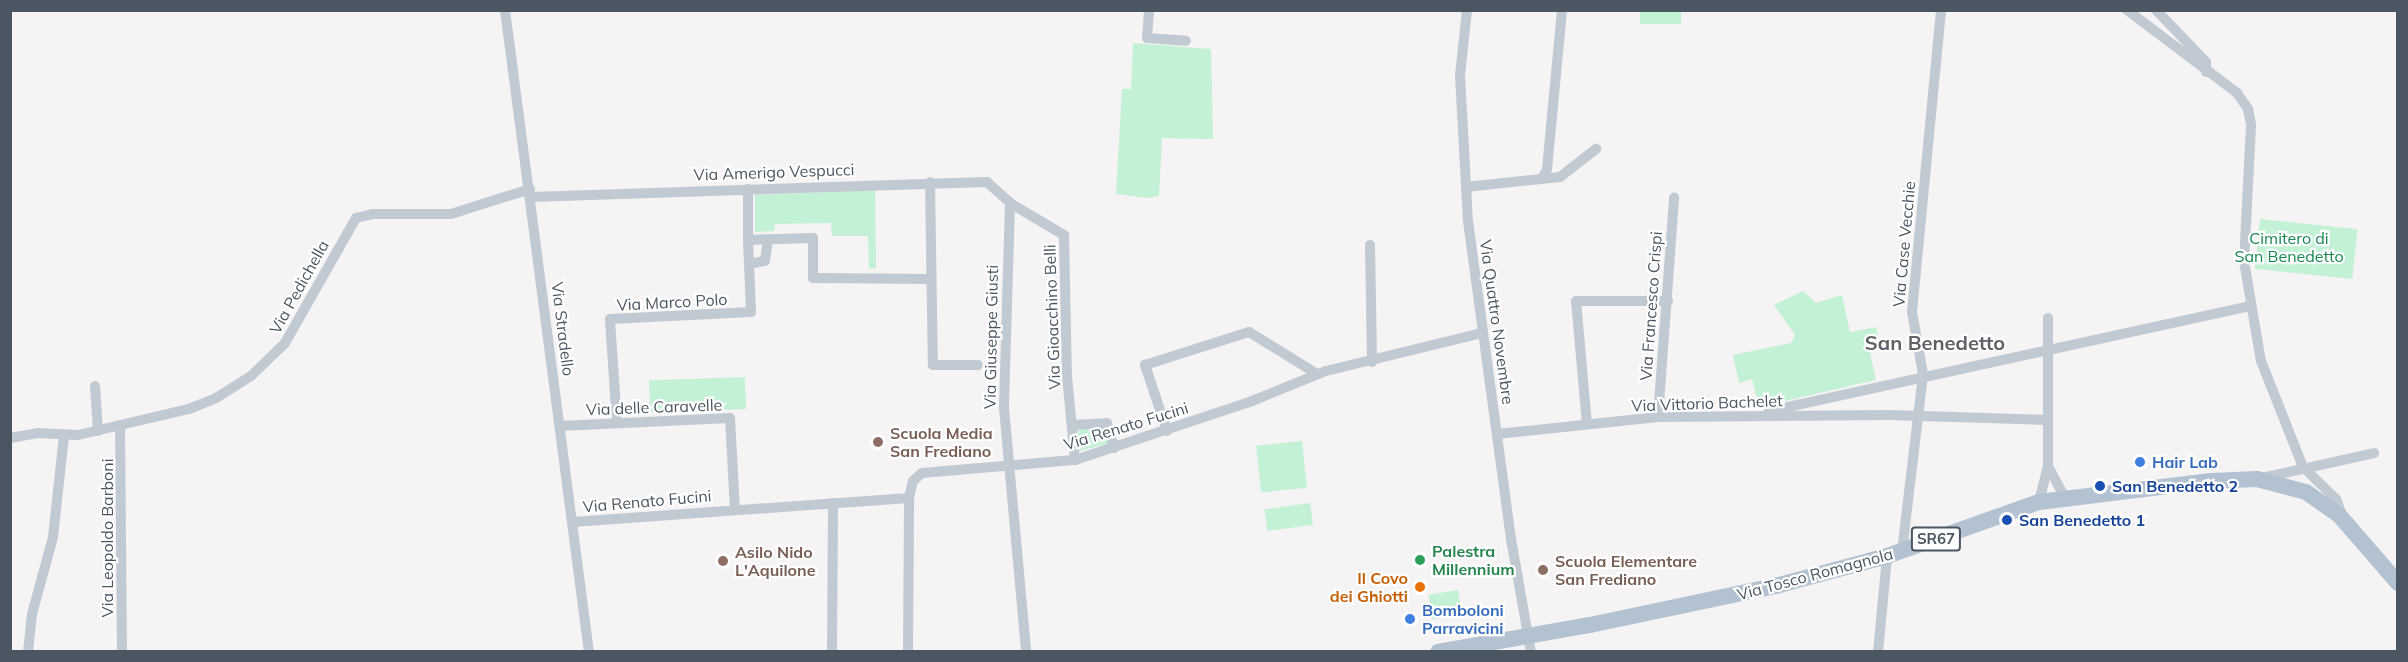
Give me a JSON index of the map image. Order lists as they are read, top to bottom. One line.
{"streets":{"main road":["SR67","Via Tosco Romagnola"],"street":["Via Amerigo Vespucci","Via Case Vecchie","Via Pedichella","Via Marco Polo","Via Francesco Crispi","Via Gioacchino Belli","Via Quattro Novembre","Via Stradello","Via Giuseppe Giusti","Via Vittorio Bachelet","Via delle Caravelle","Via Renato Fucini","Via Leopoldo Barboni"]},"crossings":[["Via Amerigo Vespucci","Via Pedichella"],["Via Amerigo Vespucci","Via Gioacchino Belli"],["Via Amerigo Vespucci","Via Stradello"],["Via Amerigo Vespucci","Via Giuseppe Giusti"],["Via Case Vecchie","Via Vittorio Bachelet"],["Via Case Vecchie","Via Tosco Romagnola"],["Via Pedichella","Via Stradello"],["Via Pedichella","Via Leopoldo Barboni"],["Via Marco Polo","Via delle Caravelle"],["Via Francesco Crispi","Via Vittorio Bachelet"],["Via Gioacchino Belli","Via Giuseppe Giusti"],["Via Gioacchino Belli","Via Renato Fucini"],["Via Quattro Novembre","Via Vittorio Bachelet"],["Via Quattro Novembre","Via Renato Fucini"],["Via Quattro Novembre","Via Tosco Romagnola"],["Via Stradello","Via delle Caravelle"],["Via Stradello","Via Renato Fucini"],["Via Giuseppe Giusti","Via Renato Fucini"],["Via delle Caravelle","Via Renato Fucini"]],"districts":["San Benedetto"],"parks":["Cimitero di San Benedetto"],"places":["Scuola Media San Frediano","Hair Lab","San Benedetto 2","San Benedetto 1","Palestra Millennium","Asilo Nido L'Aquilone","Scuola Elementare San Frediano","Il Covo dei Ghiotti","Bomboloni Parravicini"]}
